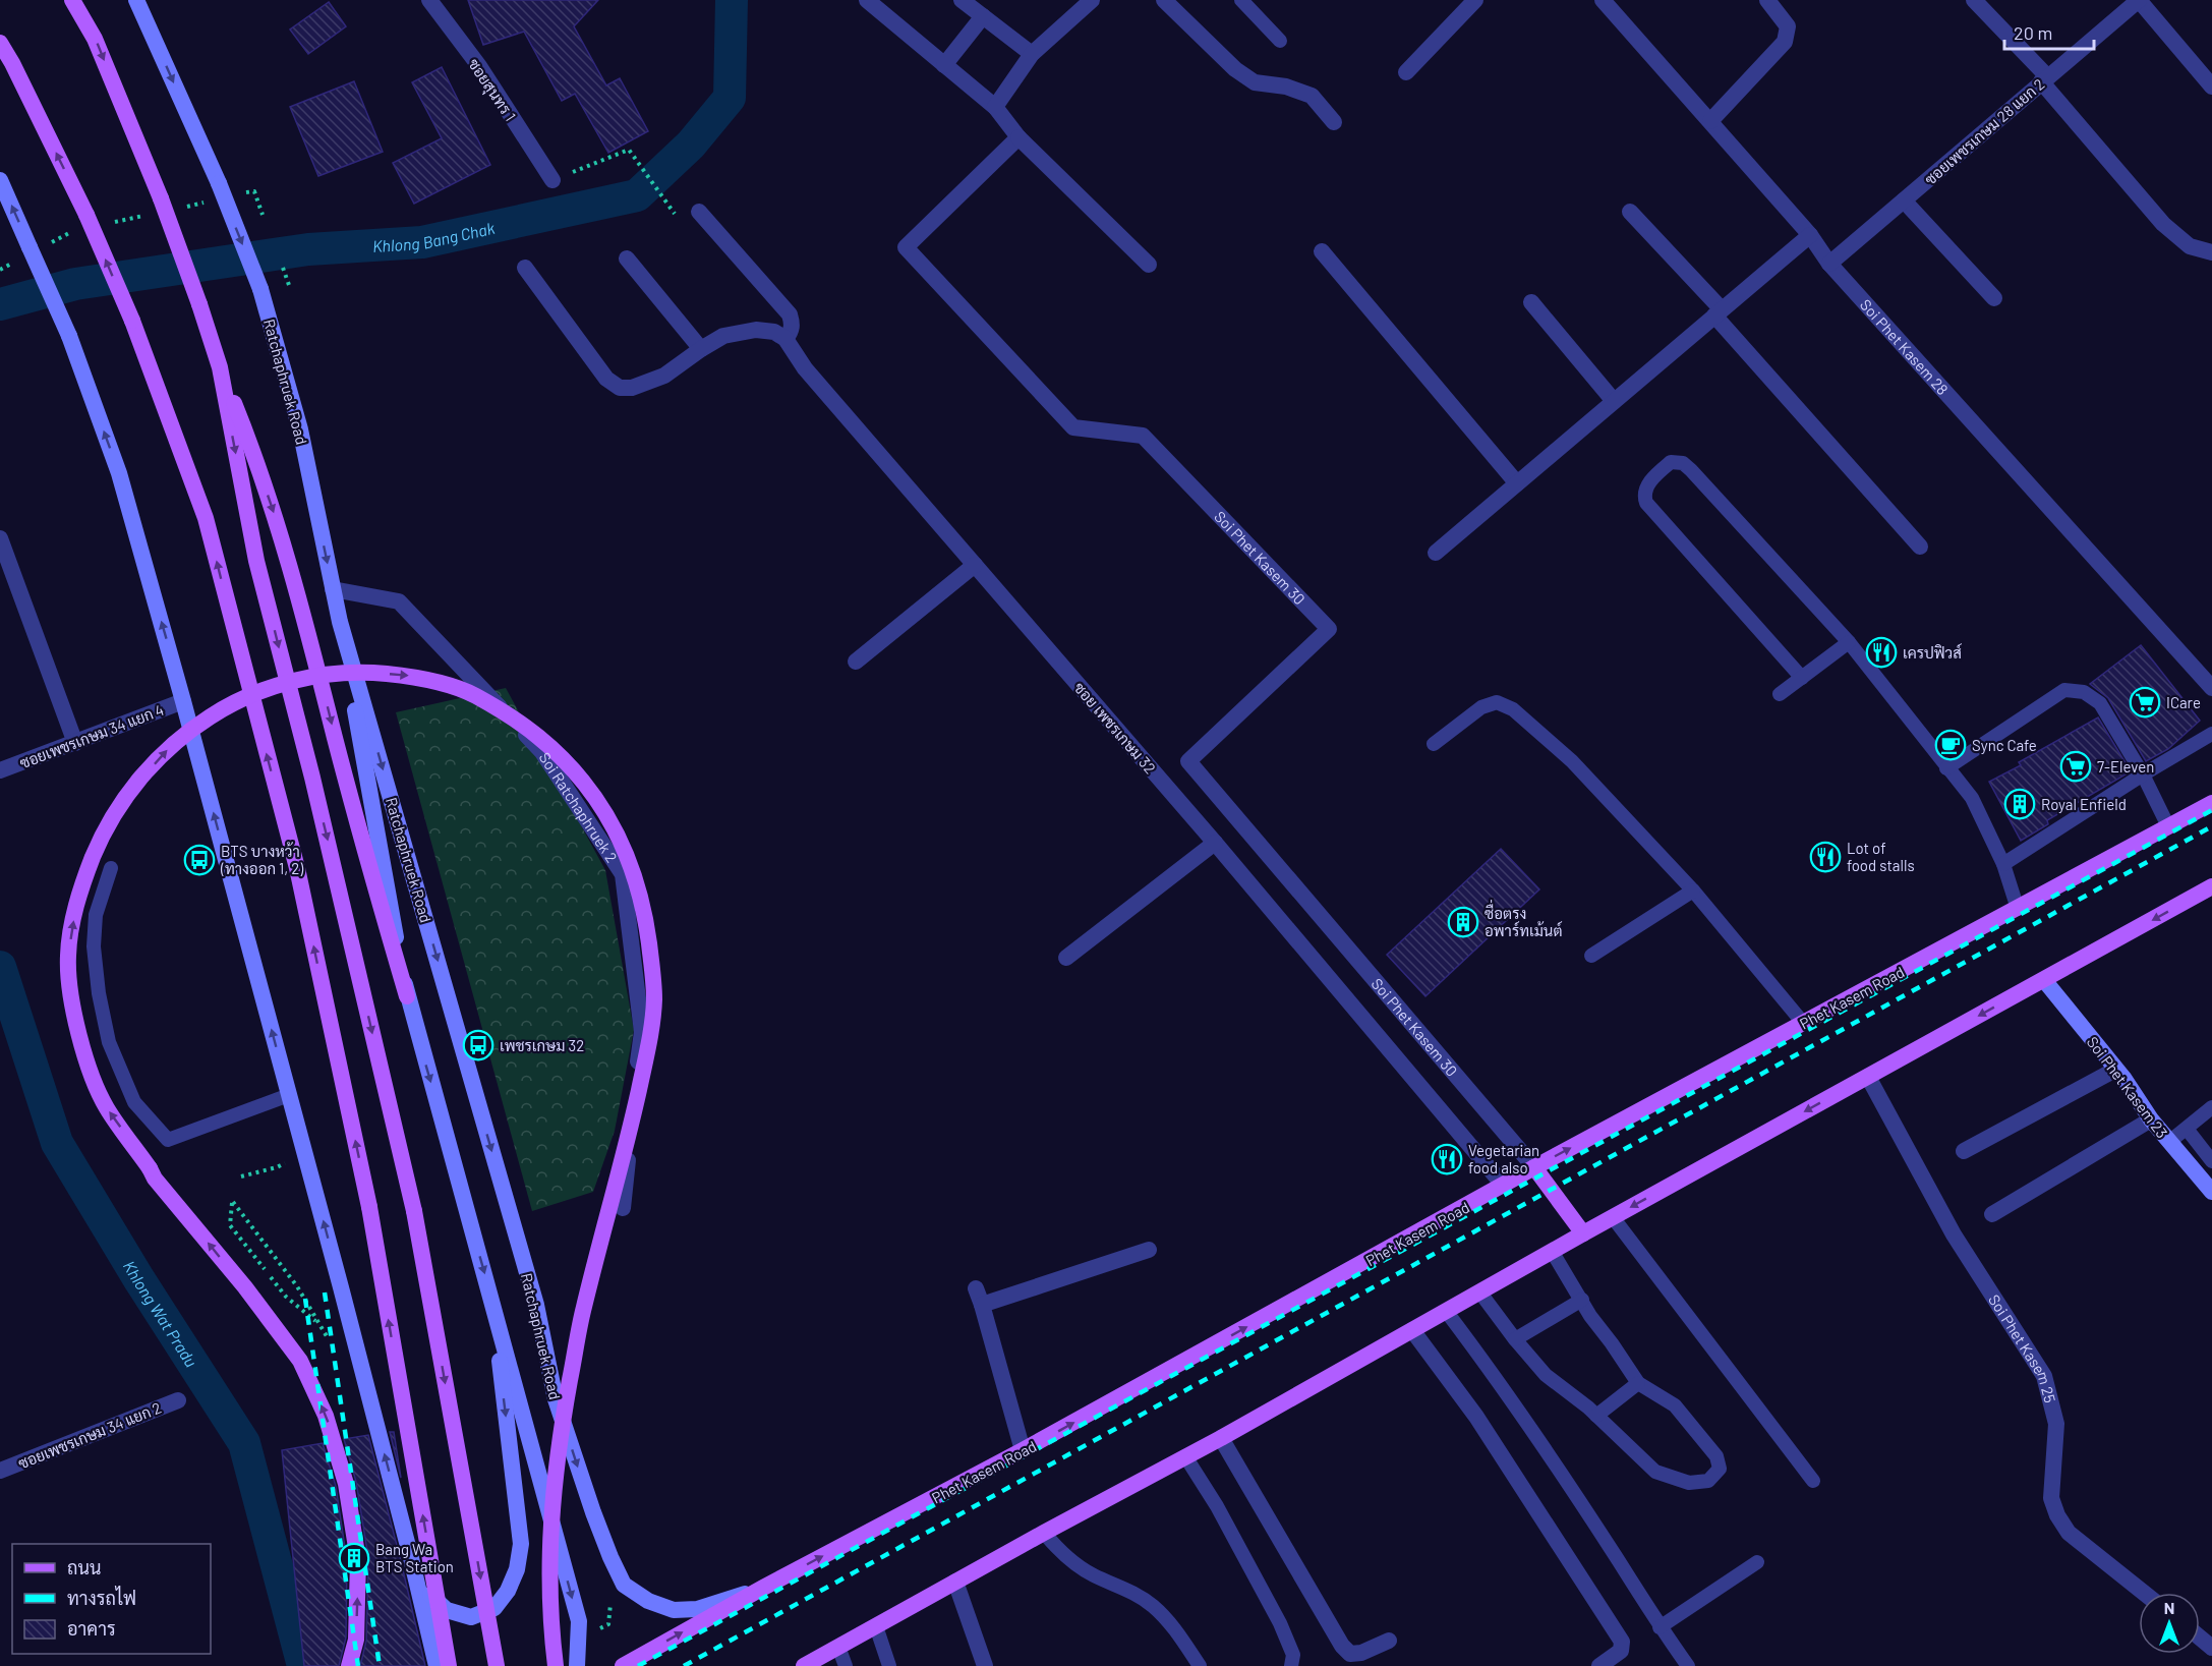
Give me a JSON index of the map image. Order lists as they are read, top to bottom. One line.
{"streets":{"main road":["Ratchaphruek Road","Phet Kasem Road","Soi Phet Kasem 23"],"street":["ซอยสุนทร 1","ซอยเพชรเกษม 28 แยก 2","Soi Phet Kasem 28","Soi Phet Kasem 30","ซอย เพชรเกษม 32","ซอยเพชรเกษม 34 แยก 4","Soi Ratchaphruek 2","Soi Phet Kasem 25","ซอยเพชรเกษม 34 แยก 2"]},"crossings":[["ซอยเพชรเกษม 28 แยก 2","Soi Phet Kasem 28"],["Ratchaphruek Road","Soi Ratchaphruek 2"],["Ratchaphruek Road","Phet Kasem Road"],["Soi Phet Kasem 30","Phet Kasem Road"],["ซอย เพชรเกษม 32","Phet Kasem Road"]],"water":["Khlong Bang Chak","Khlong Wat Pradu"],"places":{"restaurant":["เครปฟิวส์","Lot of food stalls","Vegetarian food also"],"supermarket":["ICare","7-Eleven"],"cafe":["Sync Cafe"],"building":["Royal Enfield","ซื่อตรง อพาร์ทเม้นต์","Bang Wa BTS Station"],"bus stop":["BTS บางหว้า (ทางออก 1, 2)","เพชรเกษม 32"]},"legend":["ถนน","ทางรถไฟ","อาคาร"],"scale_bar":"20 m","north":"top"}
